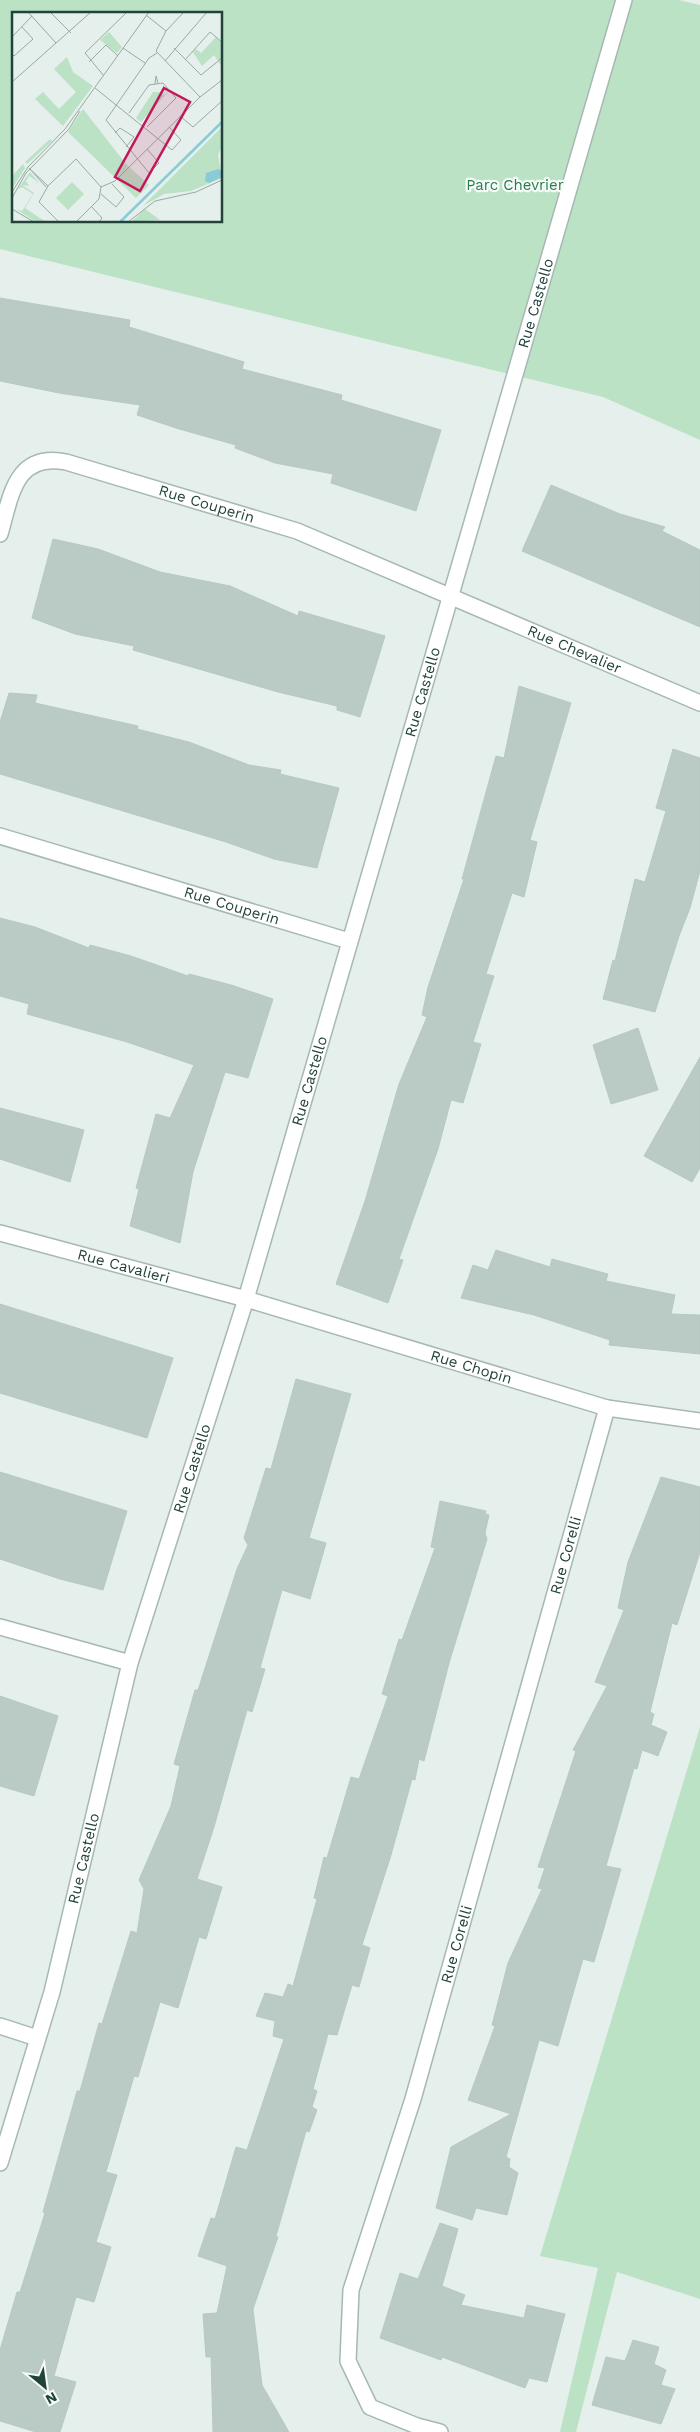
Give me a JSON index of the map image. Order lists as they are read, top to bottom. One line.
{"streets":{"street":["Rue Castello","Rue Couperin","Rue Chevalier","Rue Cavalieri","Rue Chopin","Rue Corelli"]},"crossings":[["Rue Castello","Rue Couperin"],["Rue Castello","Rue Chevalier"],["Rue Castello","Rue Cavalieri"],["Rue Castello","Rue Chopin"],["Rue Couperin","Rue Chevalier"],["Rue Cavalieri","Rue Chopin"],["Rue Chopin","Rue Corelli"]],"parks":["Parc Chevrier"],"north":"bottom right"}
